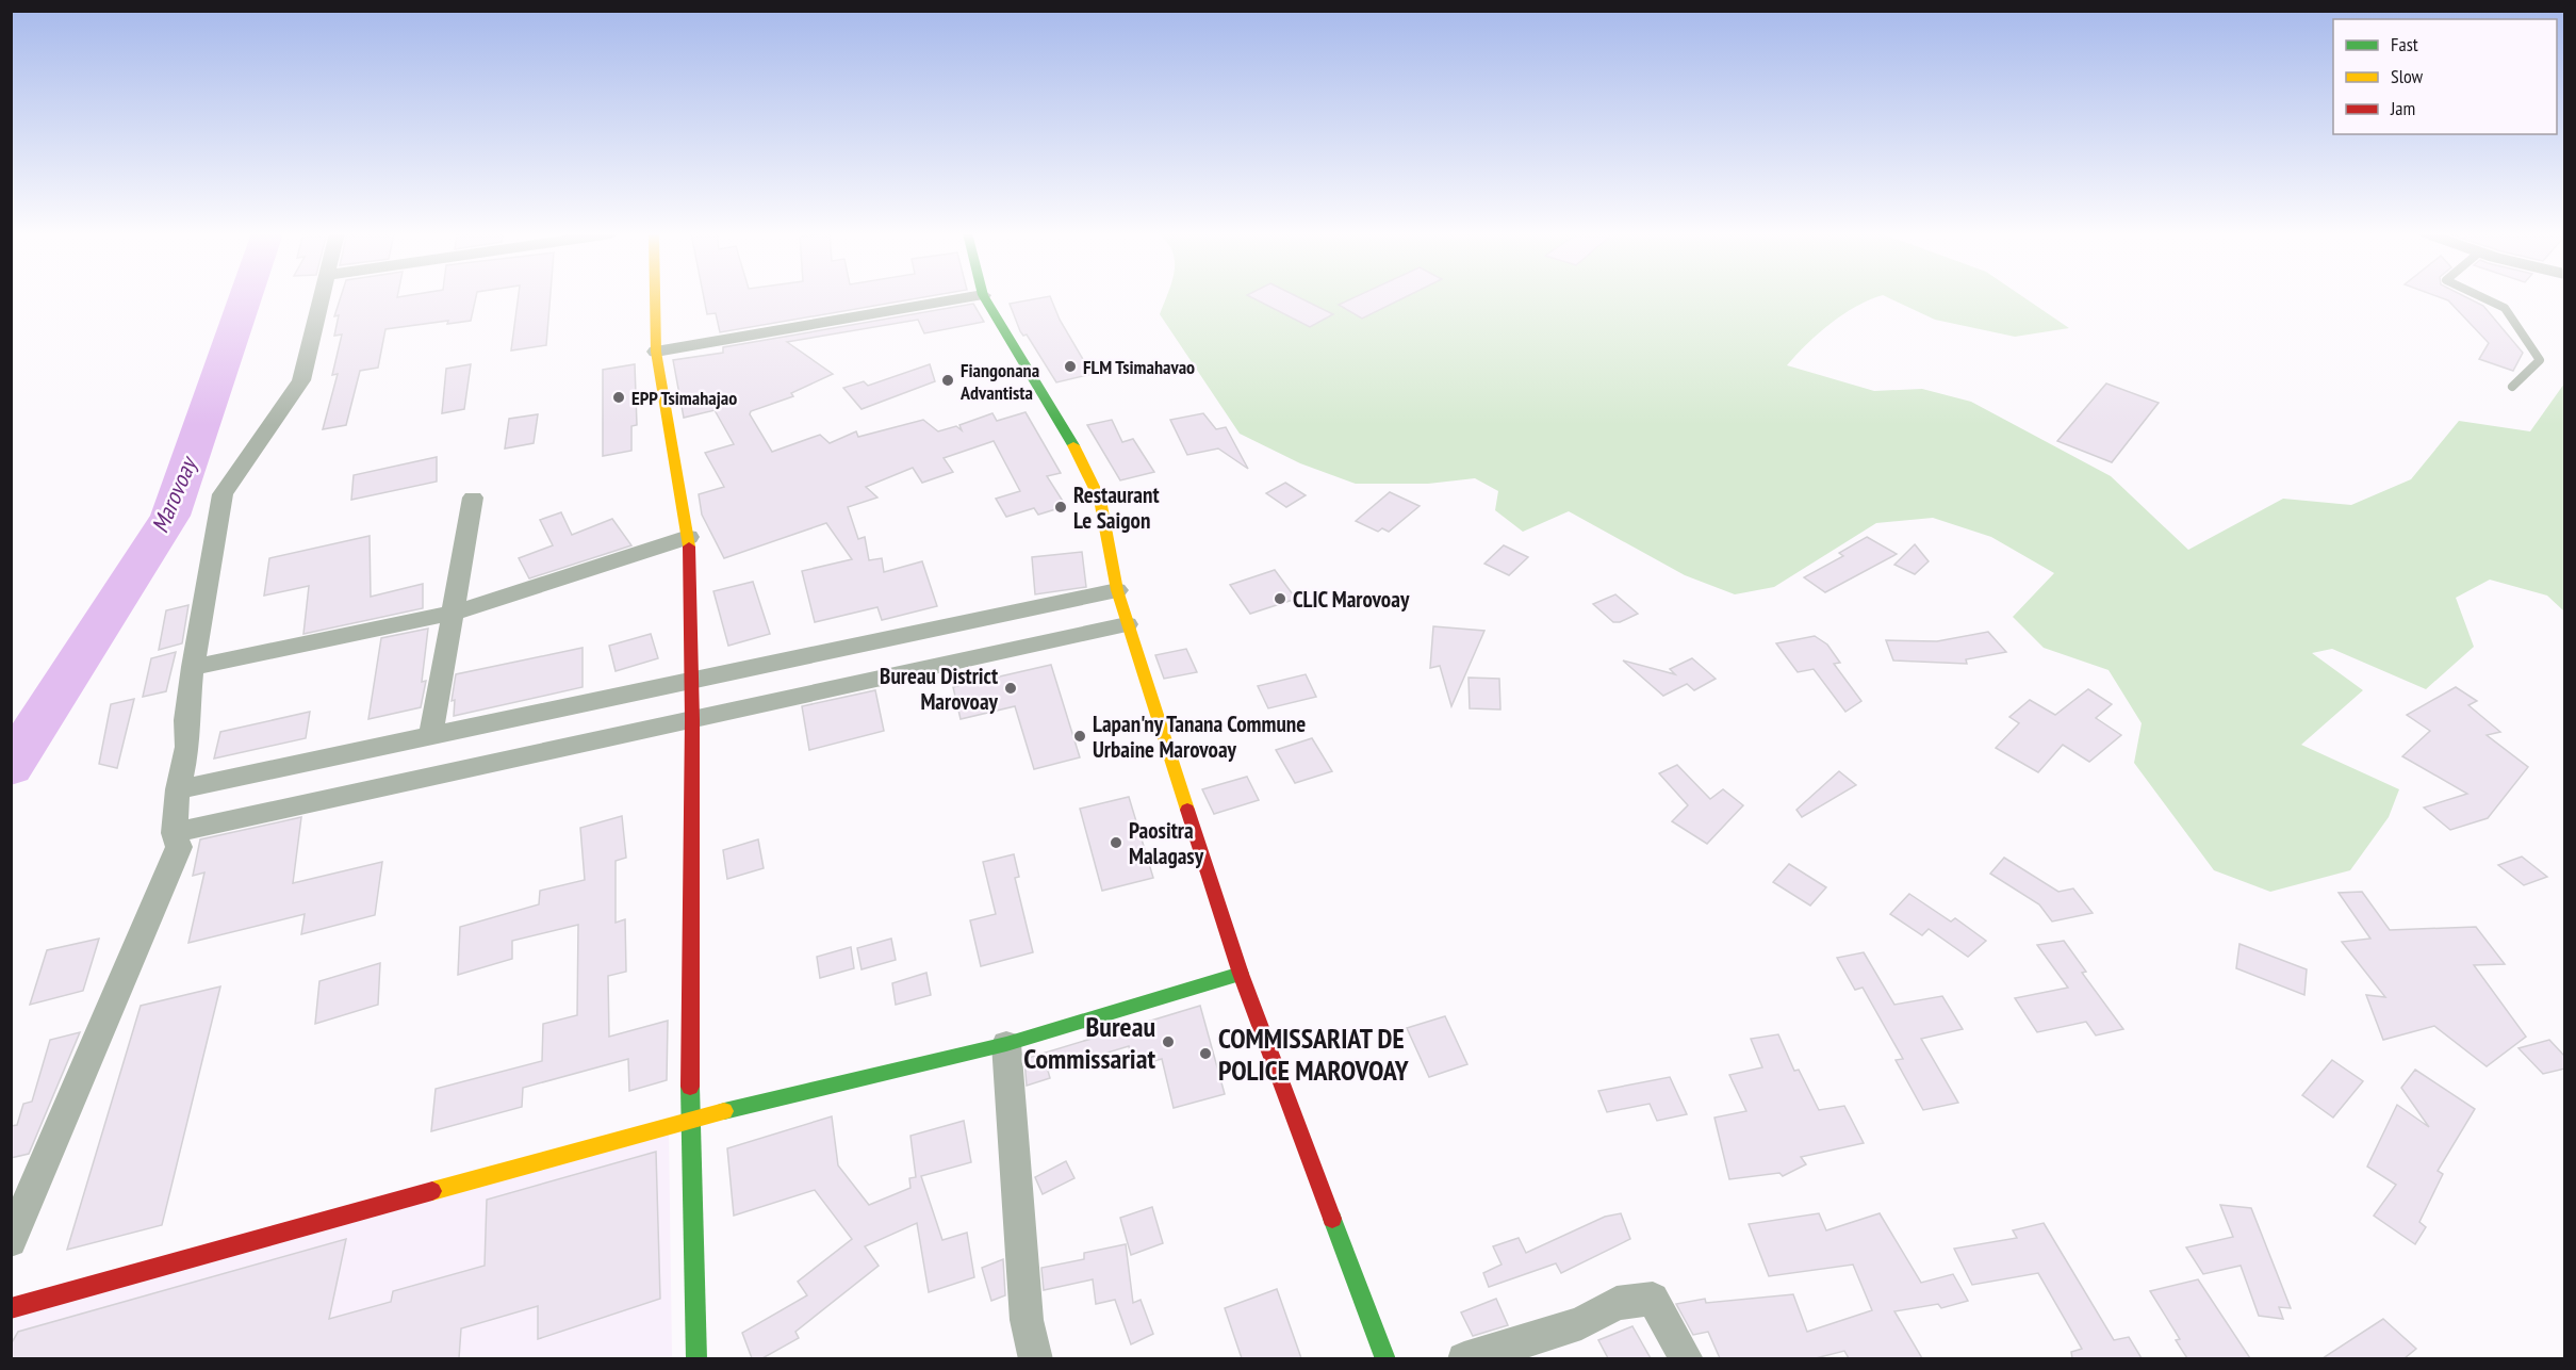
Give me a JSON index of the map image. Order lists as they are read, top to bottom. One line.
{"water":["Marovoay"],"places":["FLM Tsimahavao","Fiangonana Advantista","EPP Tsimahajao","Restaurant Le Saigon","CLIC Marovoay","Bureau District Marovoay","Lapan'ny Tanana Commune Urbaine Marovoay","Paositra Malagasy","Bureau Commissariat","COMMISSARIAT DE POLICE MAROVOAY"],"legend":["Fast","Slow","Jam"]}
